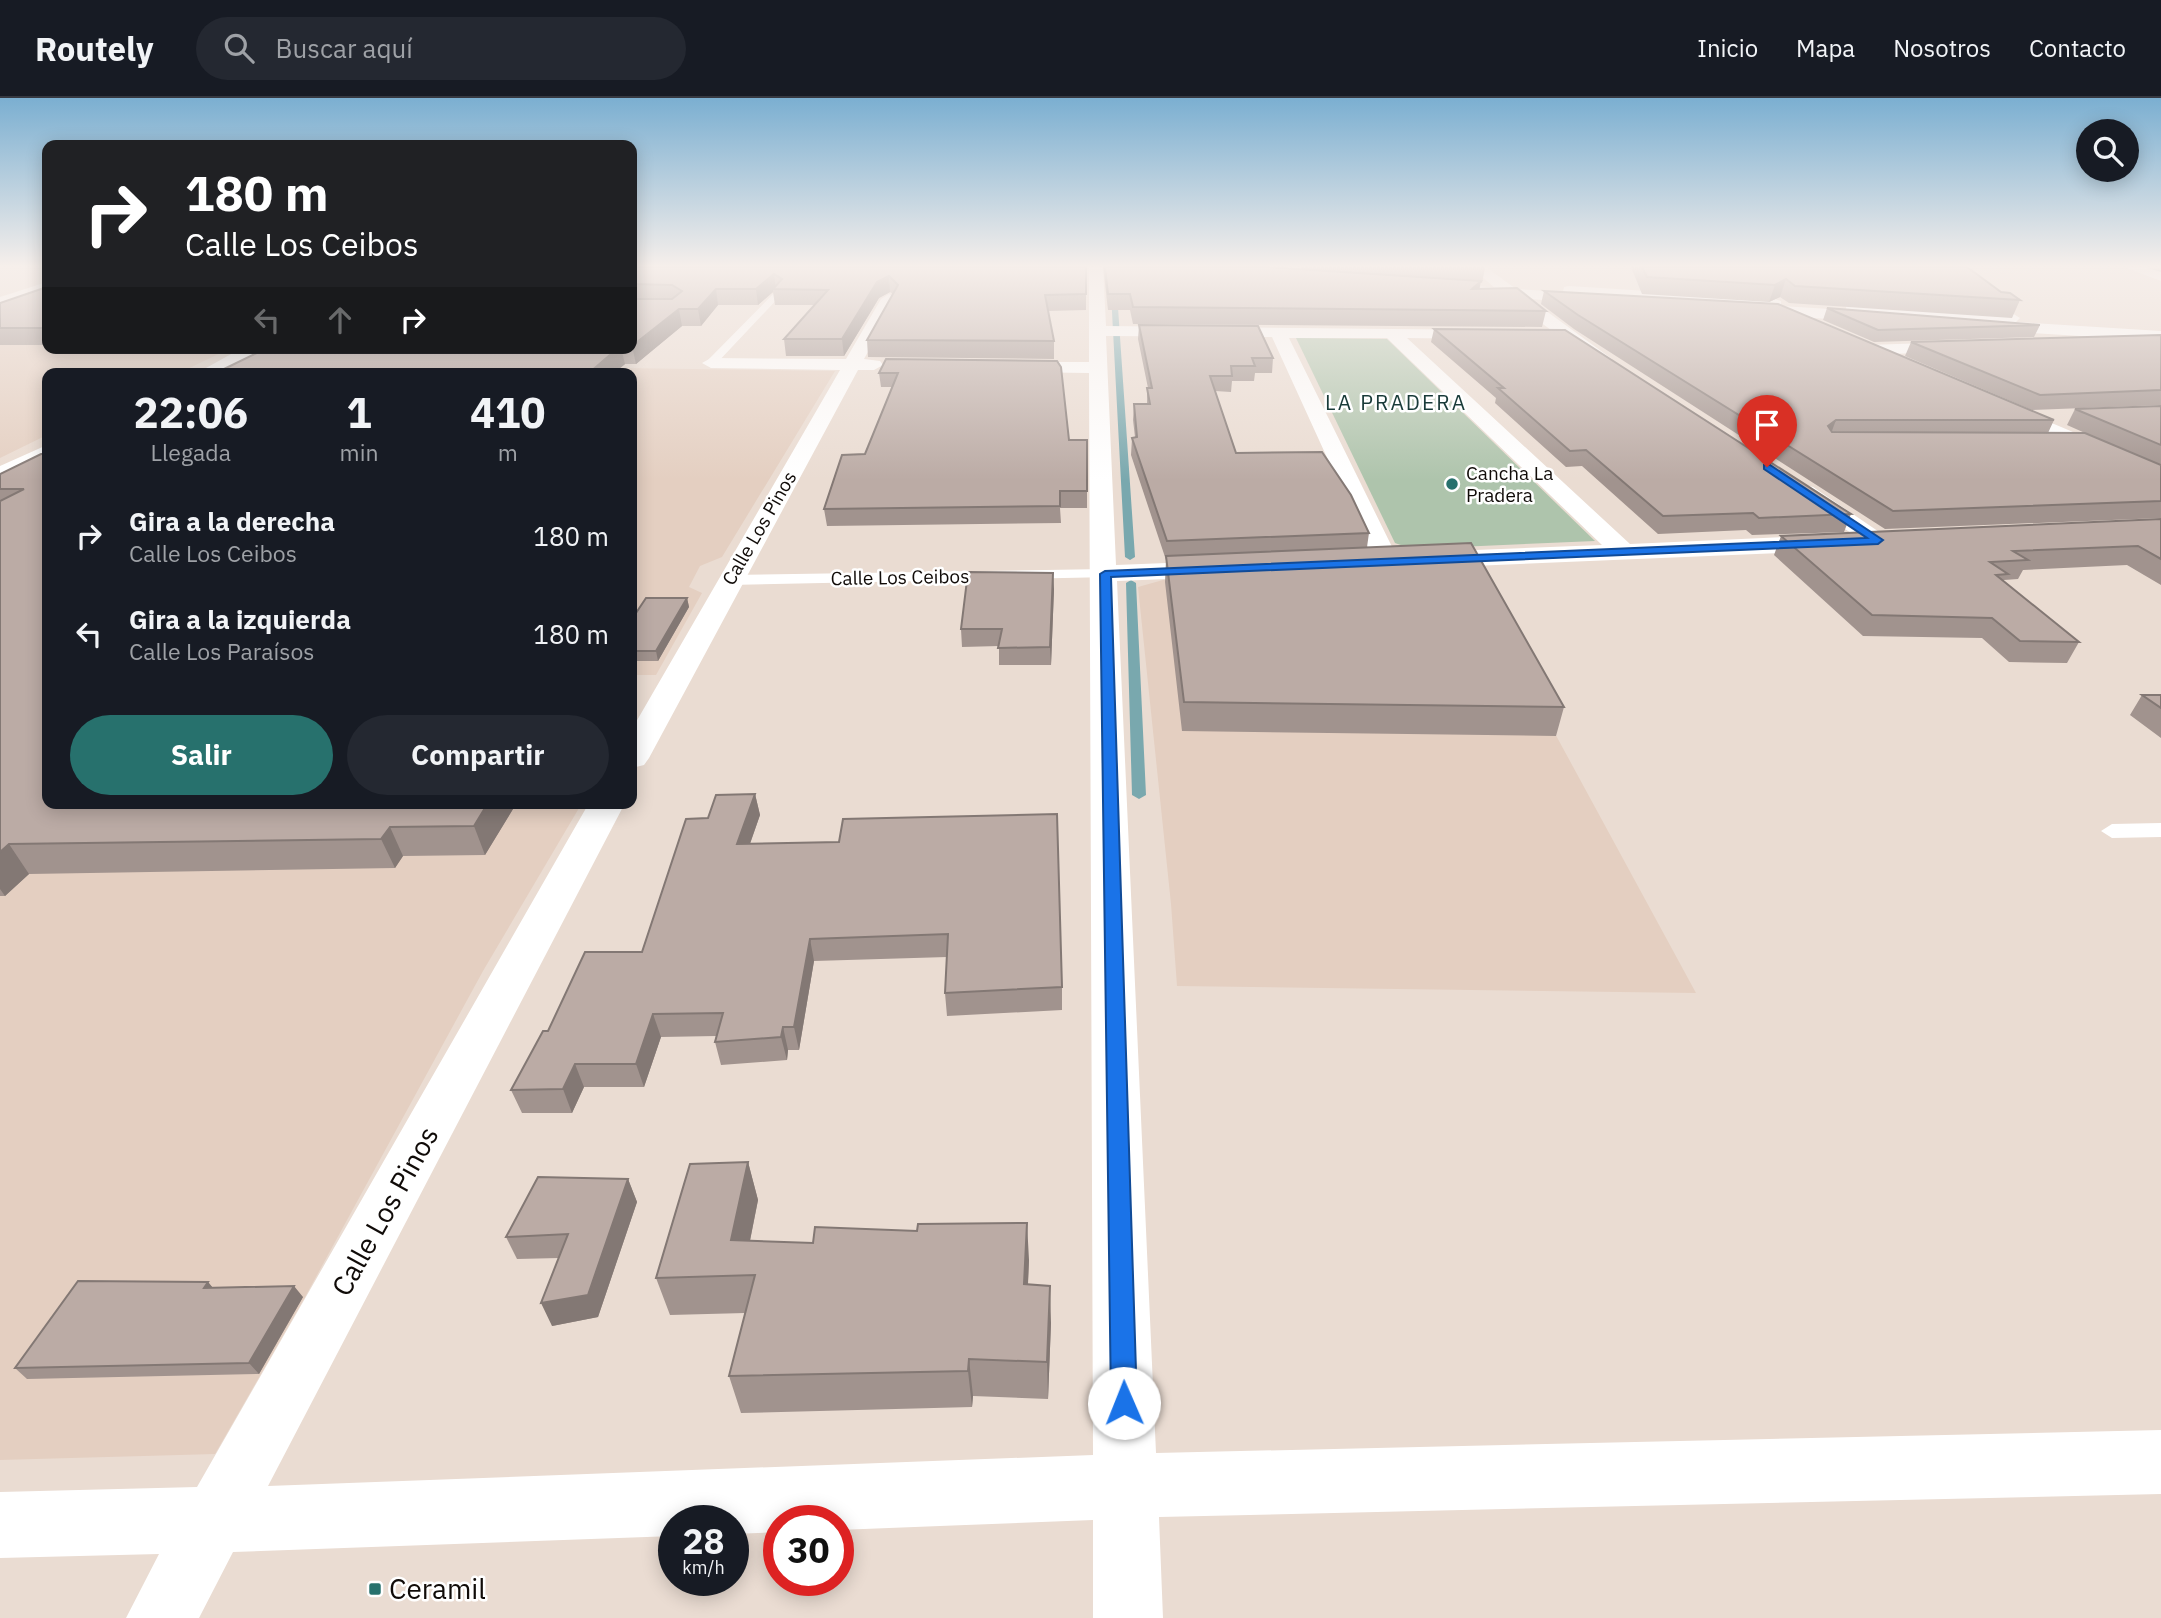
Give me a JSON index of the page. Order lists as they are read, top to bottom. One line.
{"streets":{"street":["Calle Los Pinos","Calle Los Ceibos"]},"crossings":[["Calle Los Pinos","Calle Los Ceibos"]],"districts":["LA PRADERA"],"places":{"other":["Cancha La Pradera"],"transit":["Ceramil"]},"page":{"header":"Routely","search":"Buscar aquí","nav":["Inicio","Mapa","Nosotros","Contacto"],"turn":["180 m","Calle Los Ceibos"],"eta":["22:06","Llegada","1","min","410","m"],"list":[{"name":"Gira a la derecha","note":"Calle Los Ceibos","value":"180 m"},{"name":"Gira a la izquierda","note":"Calle Los Paraísos","value":"180 m"}],"buttons":["Salir","Compartir"],"speed":"28 km/h","limit":"30"}}
